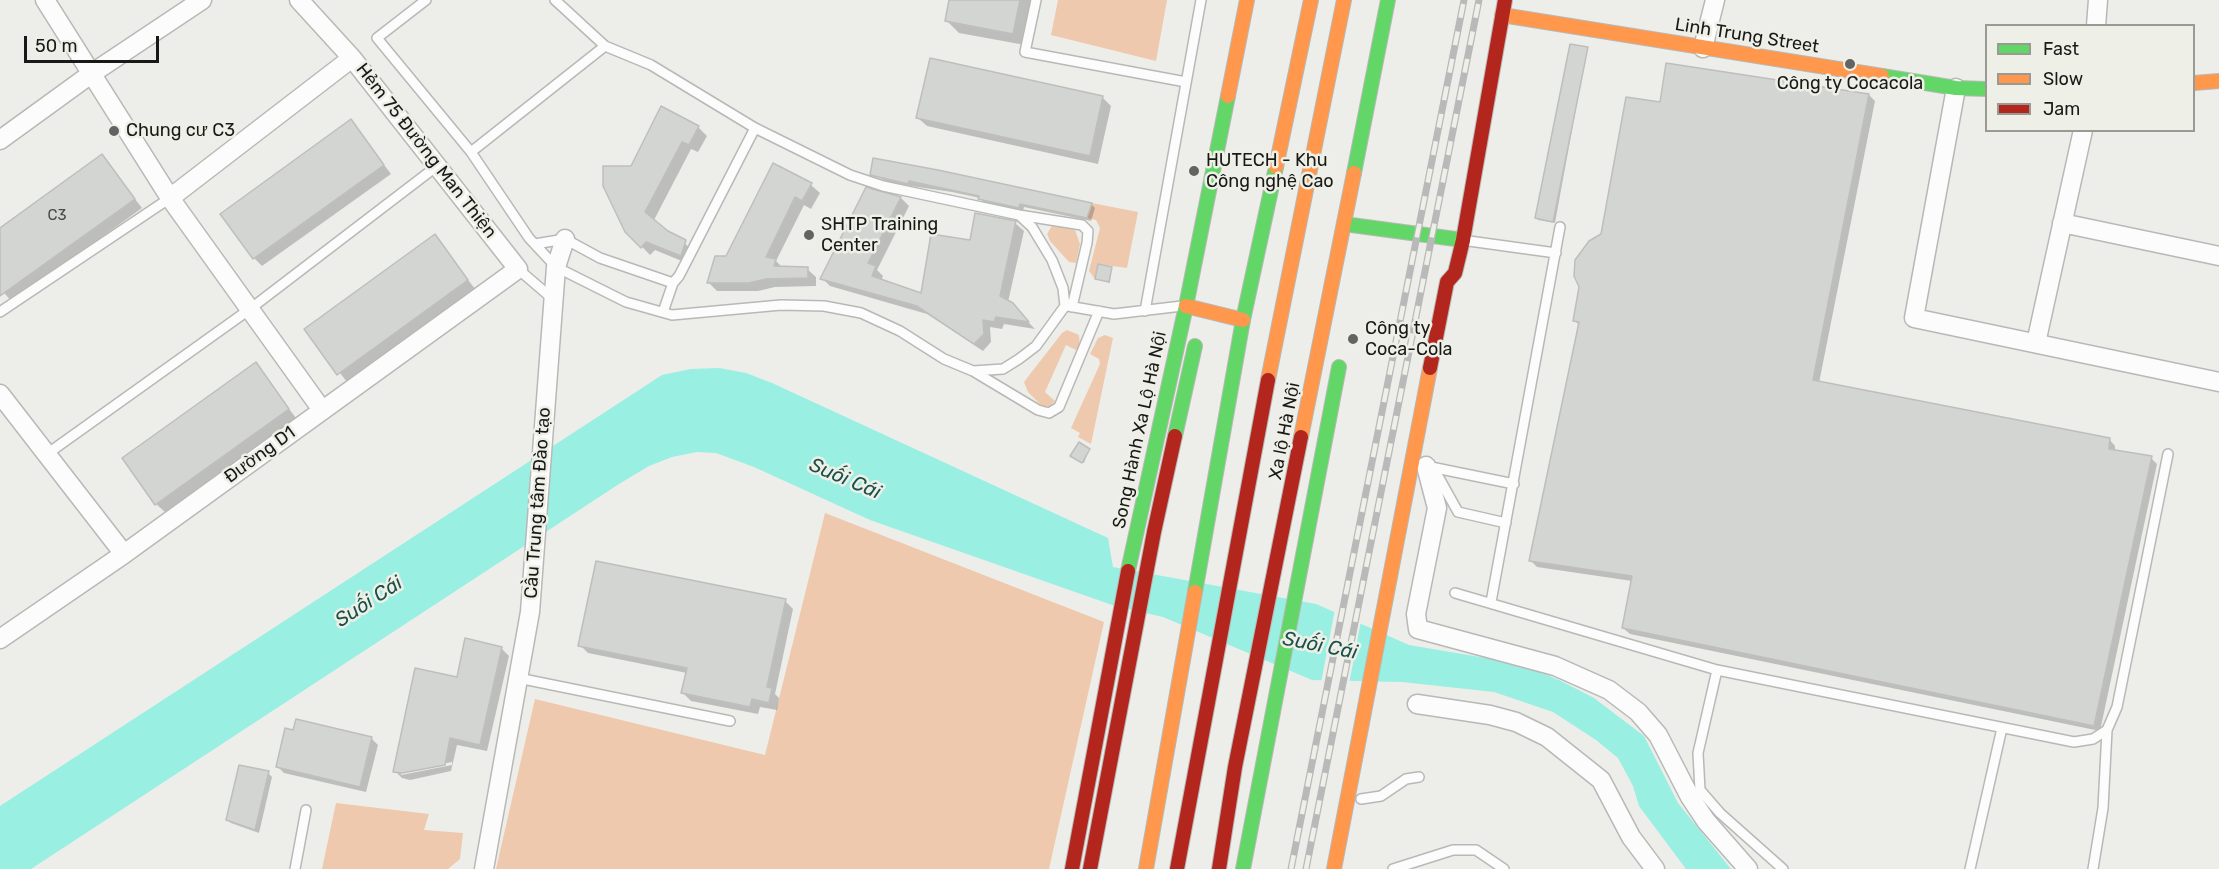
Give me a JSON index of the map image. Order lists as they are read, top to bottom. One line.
{"streets":{"main road":["Linh Trung Street","Song Hành Xa Lộ Hà Nội","Xa lộ Hà Nội"],"street":["Hẻm 75 Đường Man Thiện","Đường D1","Cầu Trung tâm Đào tạo"]},"crossings":[["Hẻm 75 Đường Man Thiện","Đường D1"],["Hẻm 75 Đường Man Thiện","Cầu Trung tâm Đào tạo"]],"water":["Suối Cái"],"places":["Công ty Cocacola","Chung cư C3","HUTECH - Khu Công nghệ Cao","SHTP Training Center","Công ty Coca-Cola"],"house_numbers":["C3"],"legend":["Fast","Slow","Jam"],"scale_bar":"50 m"}
